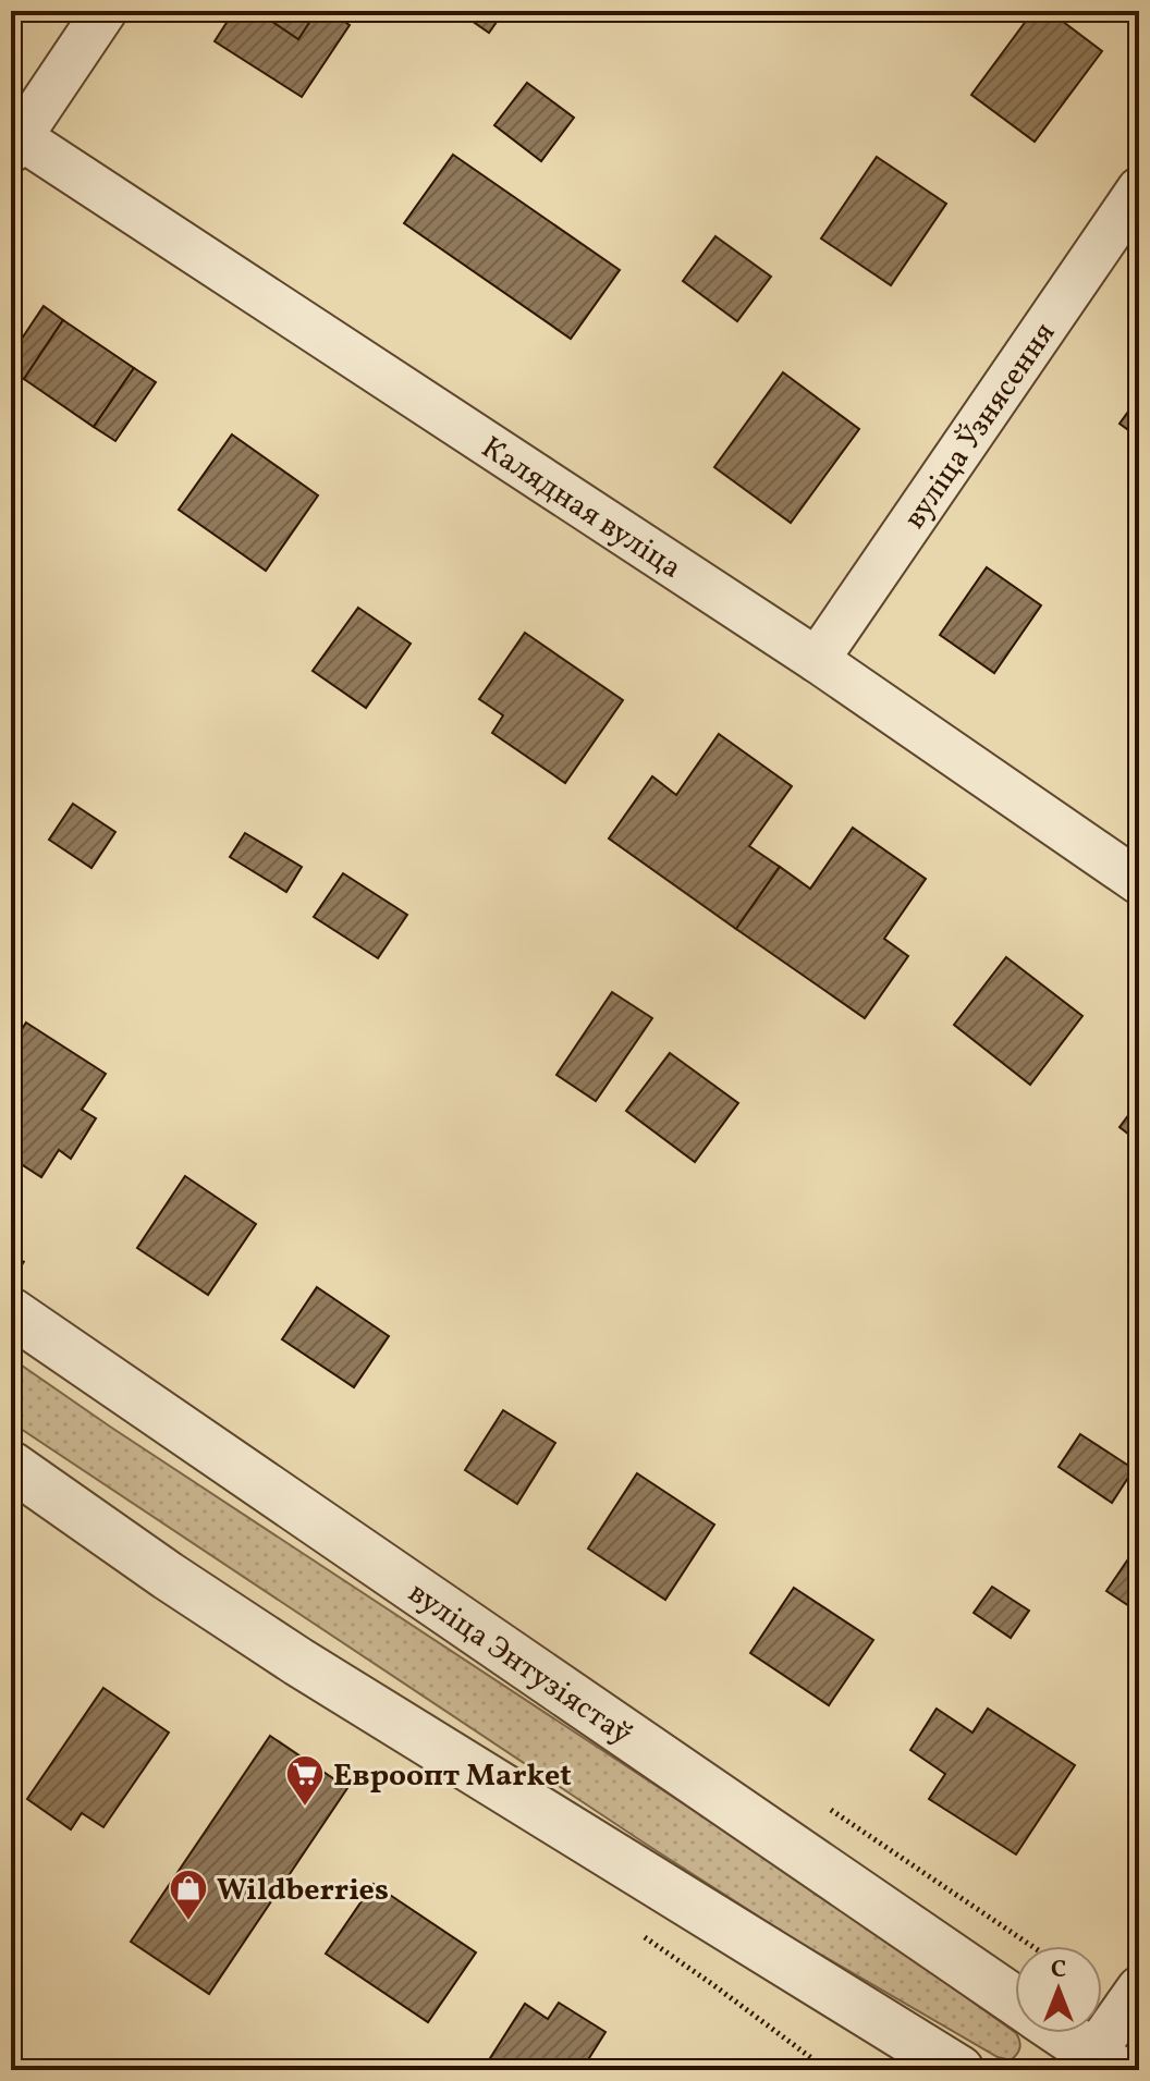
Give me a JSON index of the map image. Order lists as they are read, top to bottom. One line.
{"streets":{"street":["вуліца Ўзнясення","Калядная вуліца","вуліца Энтузіястаў"]},"crossings":[["вуліца Ўзнясення","Калядная вуліца"]],"places":{"supermarket":["Евроопт Market"],"shop":["Wildberries"]},"north":"top"}
